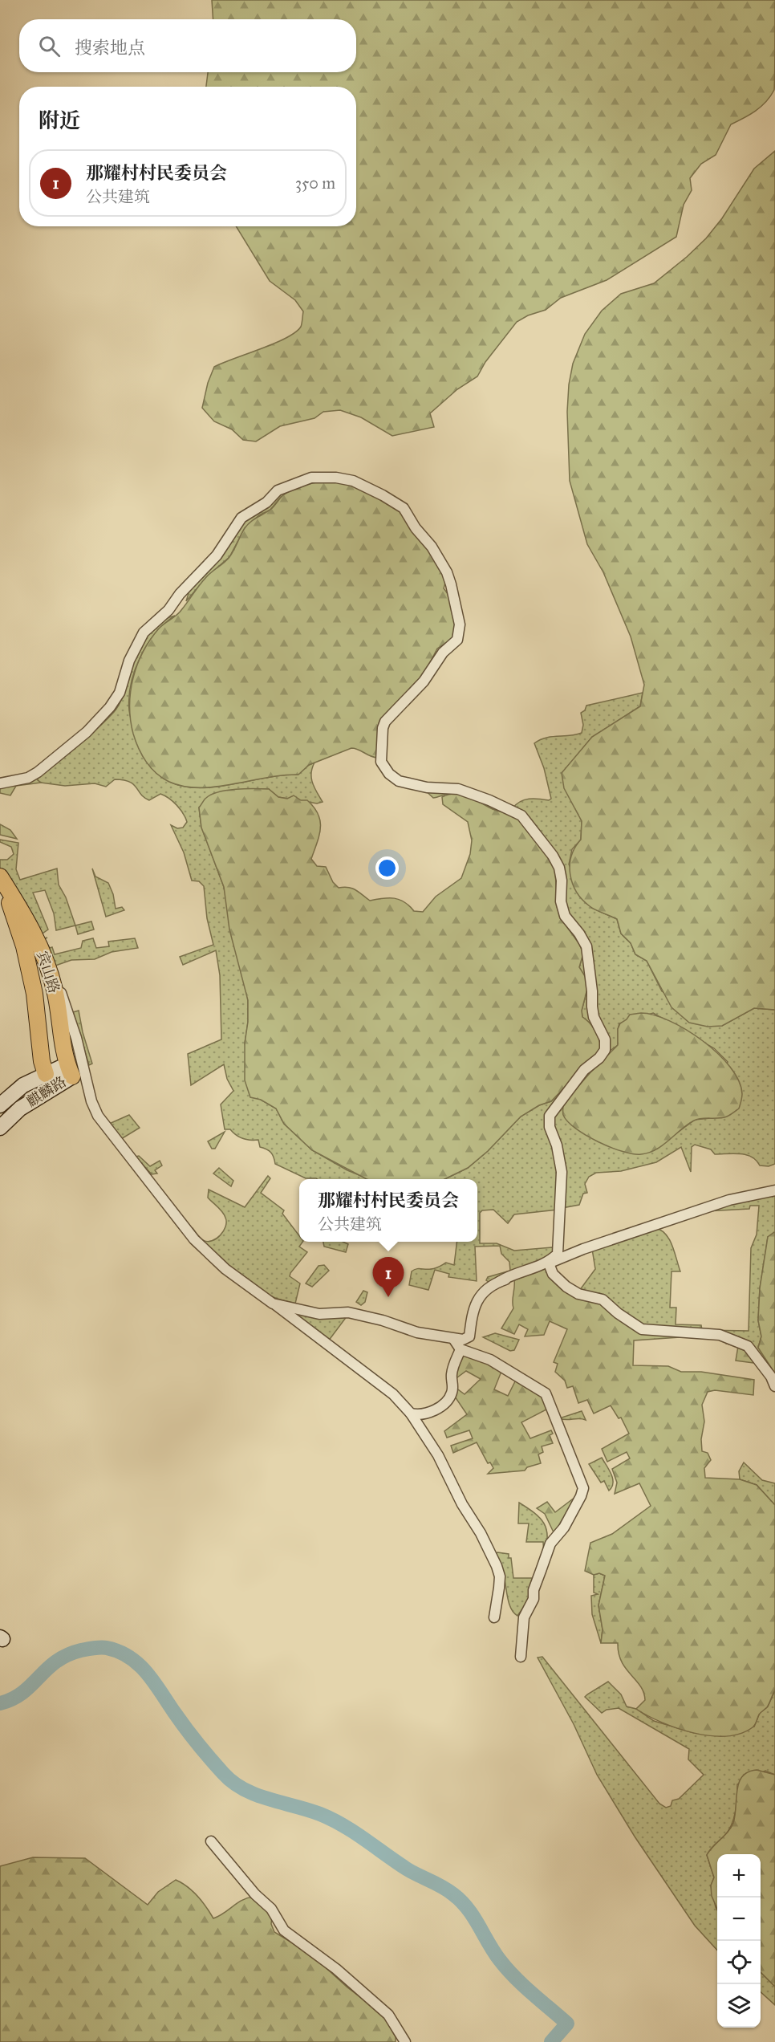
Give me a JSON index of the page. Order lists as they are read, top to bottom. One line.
{"streets":{"main road":["宾山路","麒麟路"]},"crossings":[["宾山路","麒麟路"]],"page":{"search":"搜索地点","heading":"附近","list":[{"mark":"1","name":"那耀村村民委员会","note":"公共建筑","value":"350 m"}],"popup":["那耀村村民委员会","公共建筑"],"pins":"1","map_buttons":["+","−"]}}
